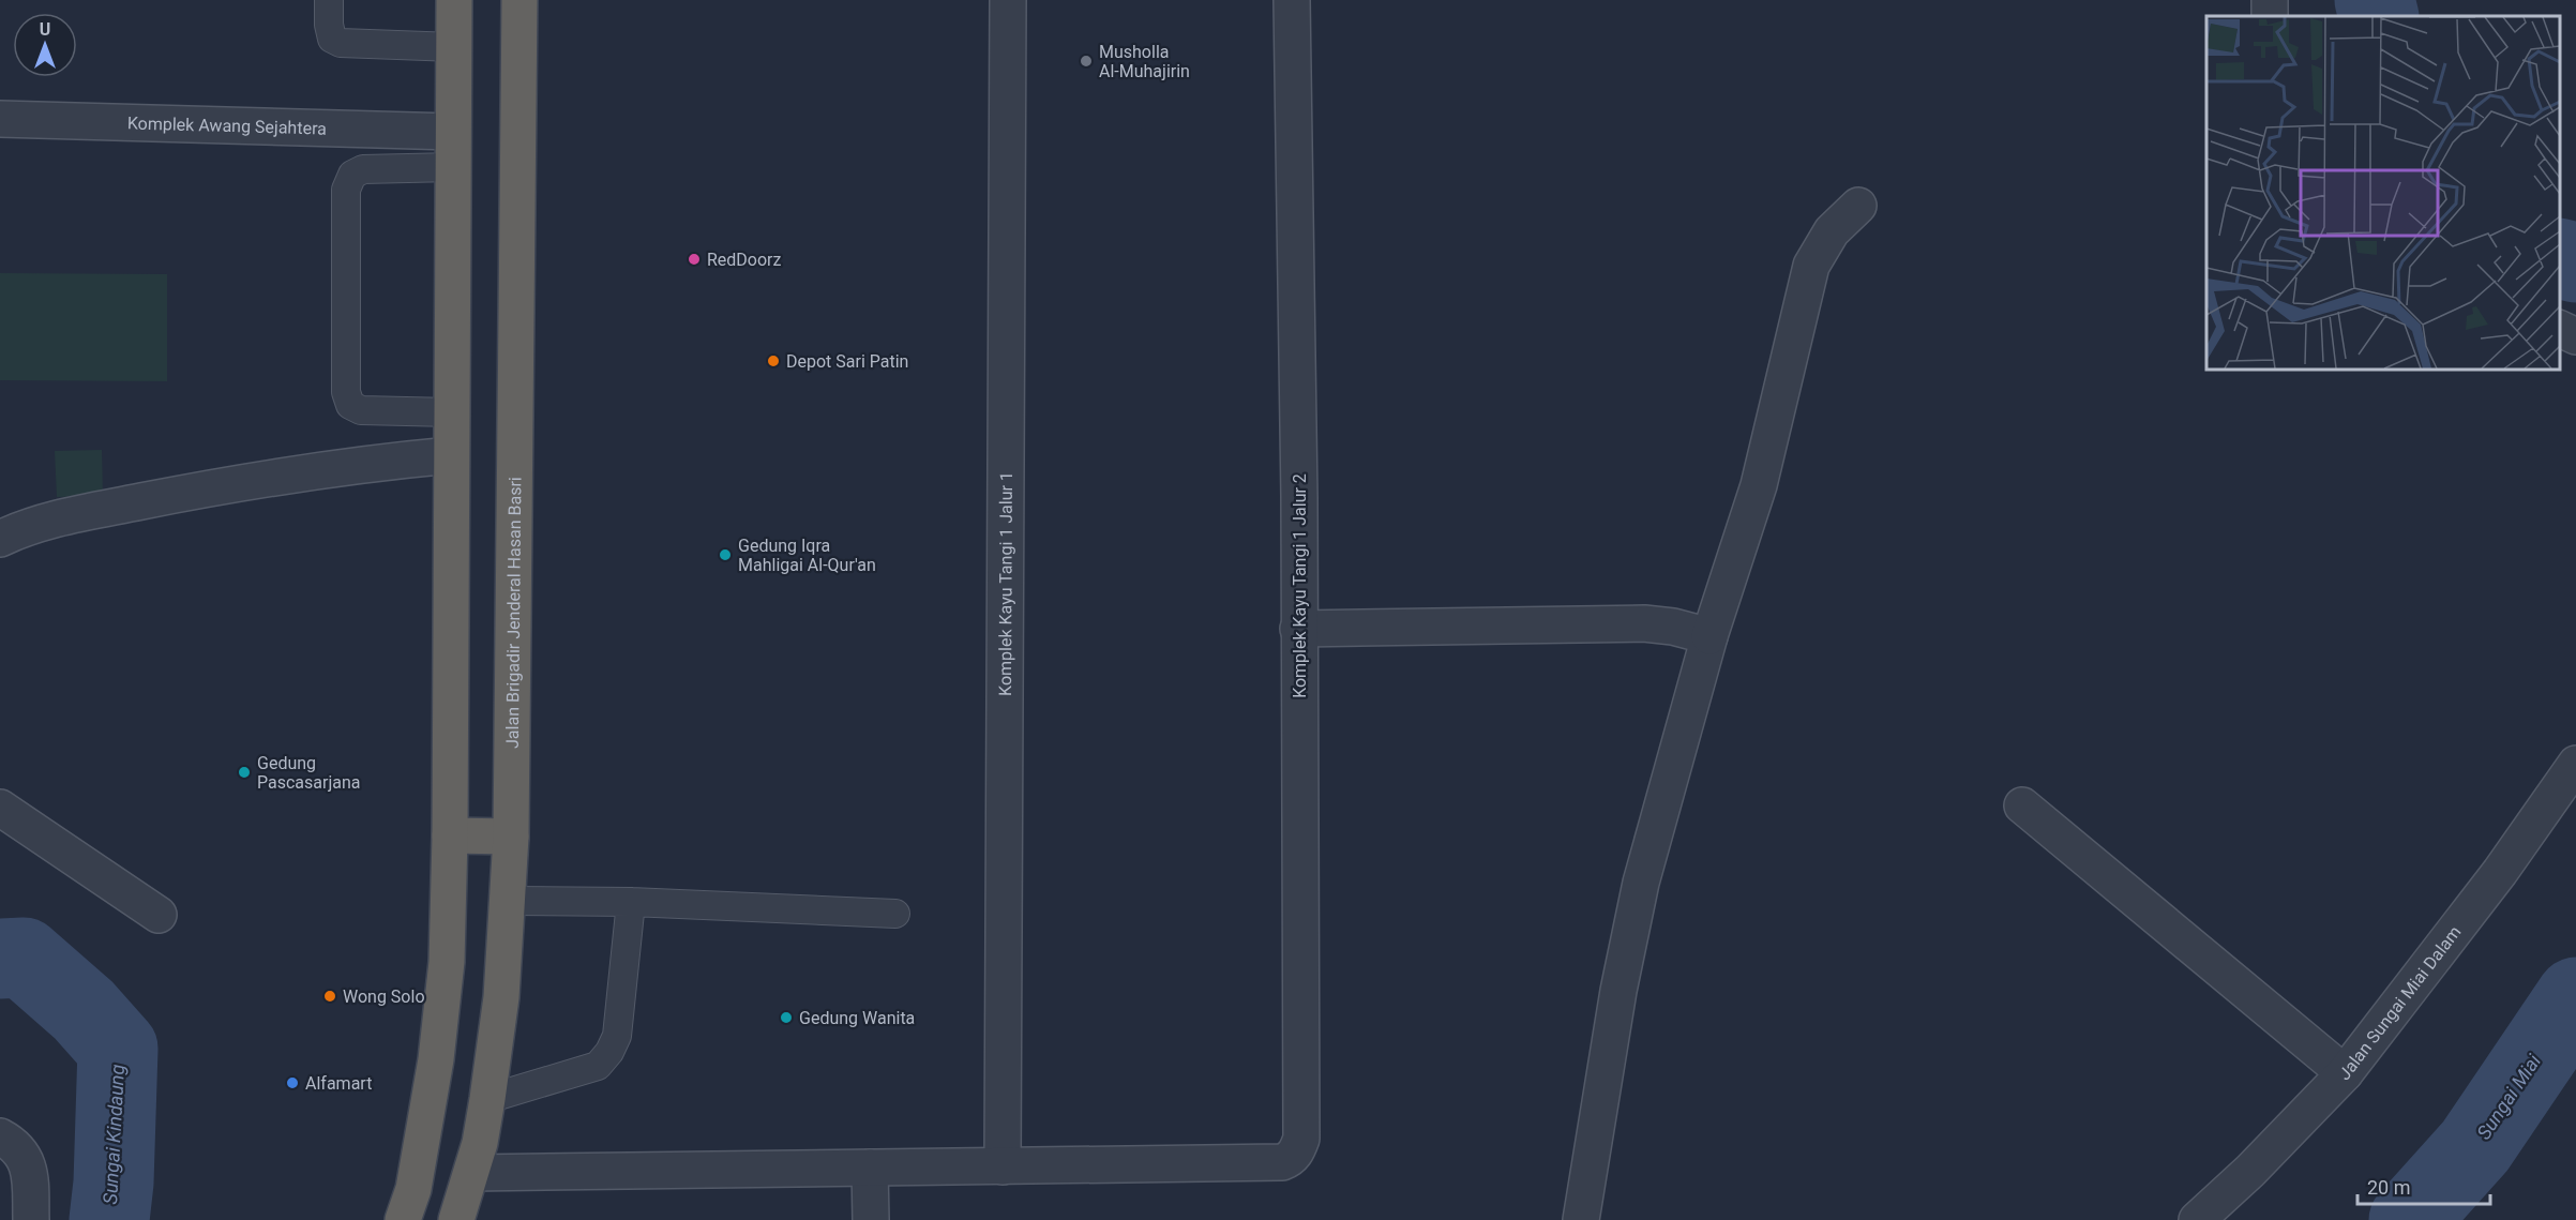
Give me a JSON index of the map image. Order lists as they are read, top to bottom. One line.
{"streets":{"highway":["Jalan Brigadir Jenderal Hasan Basri"],"street":["Komplek Awang Sejahtera","Komplek Kayu Tangi 1 Jalur 1","Komplek Kayu Tangi 1 Jalur 2","Jalan Sungai Miai Dalam"]},"crossings":[["Komplek Kayu Tangi 1 Jalur 1","Komplek Kayu Tangi 1 Jalur 2"]],"water":["Sungai Miai","Sungai Kindaung"],"places":["Musholla Al-Muhajirin","RedDoorz","Depot Sari Patin","Gedung Iqra Mahligai Al-Qur'an","Gedung Pascasarjana","Wong Solo","Gedung Wanita","Alfamart"],"scale_bar":"20 m","north":"top"}
